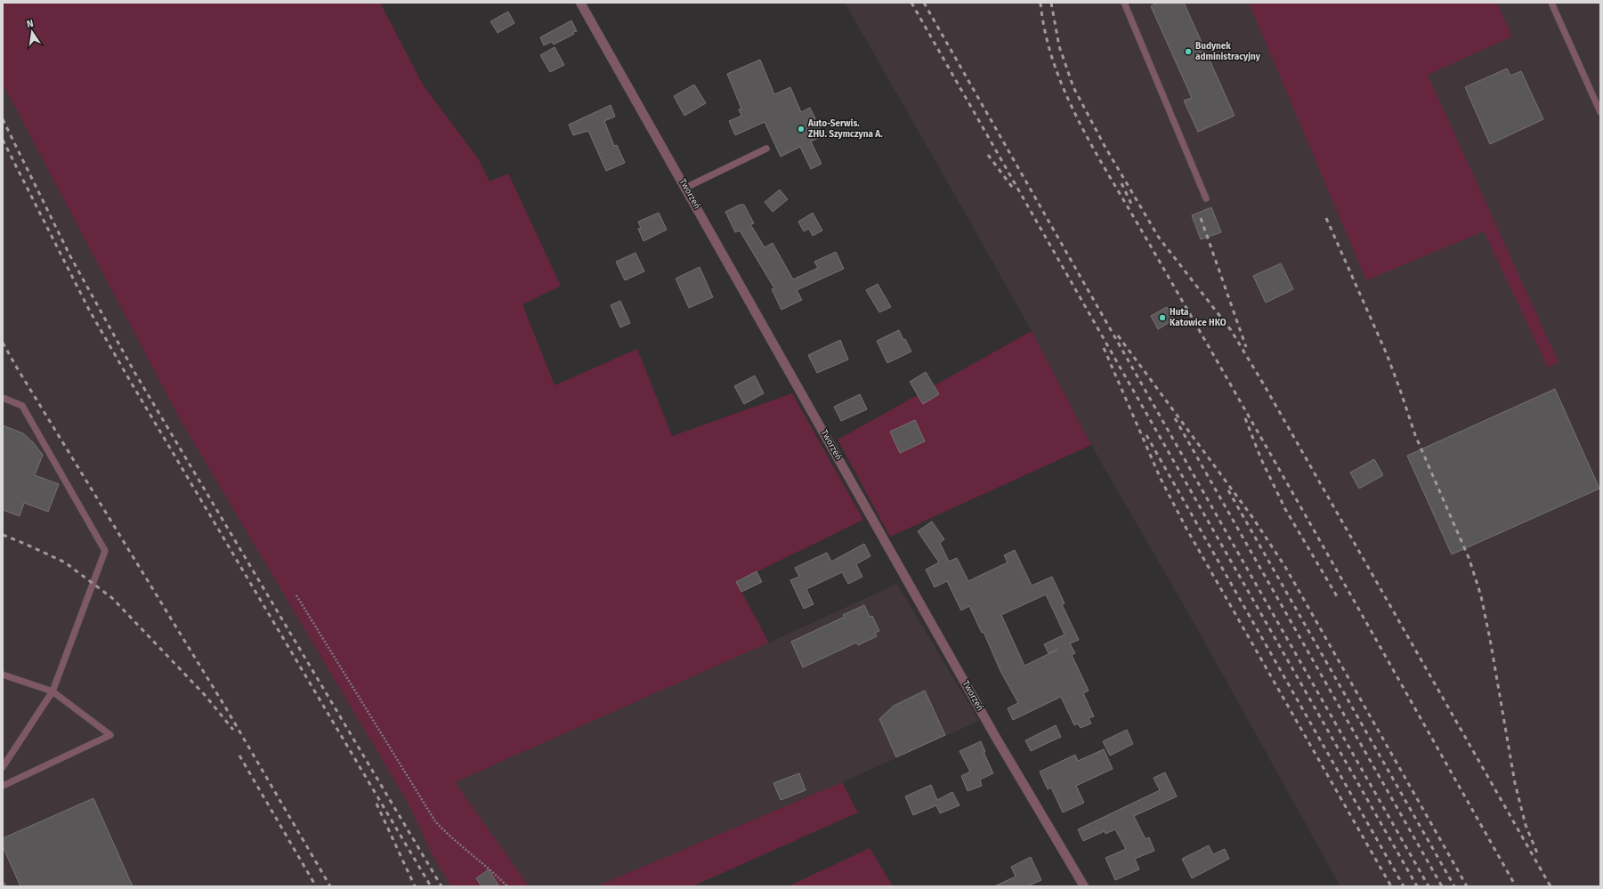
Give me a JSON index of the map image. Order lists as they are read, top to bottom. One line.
{"streets":{"street":["Tworzeń"]},"places":["Budynek administracyjny","Auto-Serwis. ZHU. Szymczyna A.","Huta Katowice HKO"],"north":"top"}
